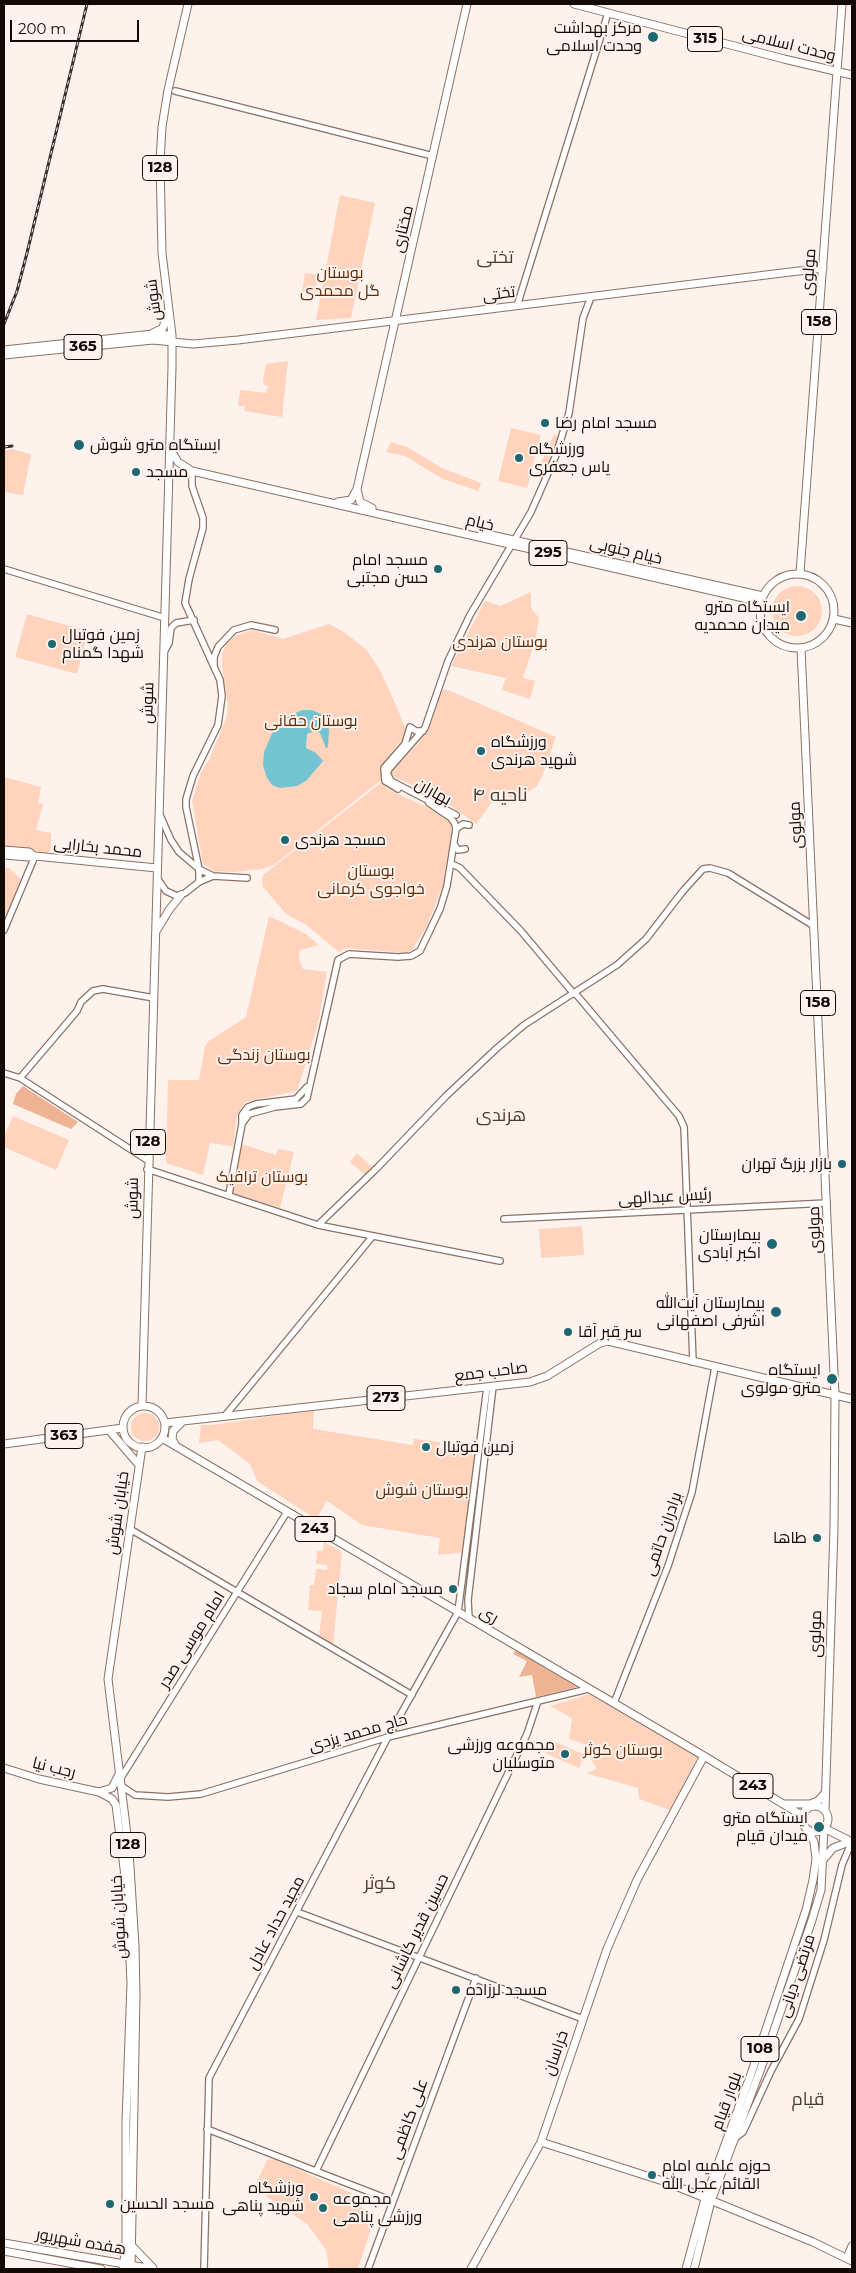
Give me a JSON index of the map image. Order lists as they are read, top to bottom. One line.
{"streets":{"main road":["315","وحدت اسلامی","128","مختاری","مولوی","تختی","شوش","158","365","خیام","خیام جنوبی","295","محمد بخارایی","صاحب جمع","273","363","خیابان شوش","243","ری","رجب نیا","108","خراسان","بلوار قیام","هفده شهریور"],"street":["بهاران","رئیس عبدالهی","برادران حاتمی","امام موسی صدر","حاج محمد یزدی","مجید حداد عادل","حسین قدیر کاشانی","مرتضی دیانی","علی کاظمی"]},"crossings":[["وحدت اسلامی","مولوی"],["مختاری","تختی"],["مختاری","خیام جنوبی"],["مولوی","تختی"],["مولوی","خیام جنوبی"],["مولوی","رئیس عبدالهی"],["مولوی","صاحب جمع"],["مولوی","ری"],["مولوی","بلوار قیام"],["تختی","شوش"],["تختی","365"],["شوش","365"],["شوش","295"],["شوش","محمد بخارایی"],["شوش","صاحب جمع"],["شوش","363"],["شوش","خیابان شوش"],["شوش","ری"],["خیام","خیام جنوبی"],["خیام","295"],["صاحب جمع","363"],["صاحب جمع","خیابان شوش"],["صاحب جمع","برادران حاتمی"],["صاحب جمع","ری"],["363","خیابان شوش"],["363","ری"],["خیابان شوش","ری"],["خیابان شوش","امام موسی صدر"],["خیابان شوش","رجب نیا"],["خیابان شوش","هفده شهریور"],["برادران حاتمی","ری"],["ری","امام موسی صدر"],["ری","حاج محمد یزدی"],["ری","مجید حداد عادل"],["ری","خراسان"],["ری","بلوار قیام"],["حاج محمد یزدی","مجید حداد عادل"],["حاج محمد یزدی","حسین قدیر کاشانی"],["مرتضی دیانی","بلوار قیام"]],"districts":["تختی","ناحیه ۴","هرندی","کوثر","قیام"],"parks":["بوستان گل محمدی","بوستان هرندی","بوستان حقانی","بوستان خواجوی کرمانی","بوستان زندگی","بوستان ترافیک","بوستان شوش","بوستان کوثر"],"places":["مرکز بهداشت وحدت اسلامی","مسجد امام رضا","ایستگاه مترو شوش","ورزشگاه یاس جعفری","مسجد","مسجد امام حسن مجتبی","ایستگاه مترو میدان محمدیه","زمین فوتبال شهدا گمنام","ورزشگاه شهید هرندی","مسجد هرندی","بازار بزرگ تهران","بیمارستان اکبر آبادی","بیمارستان آیت‌الله اشرفی اصفهانی","سر قبر آقا","ایستگاه مترو مولوی","زمین فوتبال","طاها","مسجد امام سجاد","مجموعه ورزشی متوسلیان","ایستگاه مترو میدان قیام","مسجد لرزاده","حوزه علمیه امام القائم عجل الله","ورزشگاه شهید پناهی","مسجد الحسین","مجموعه ورزشی پناهی"],"scale_bar":"200 m"}
